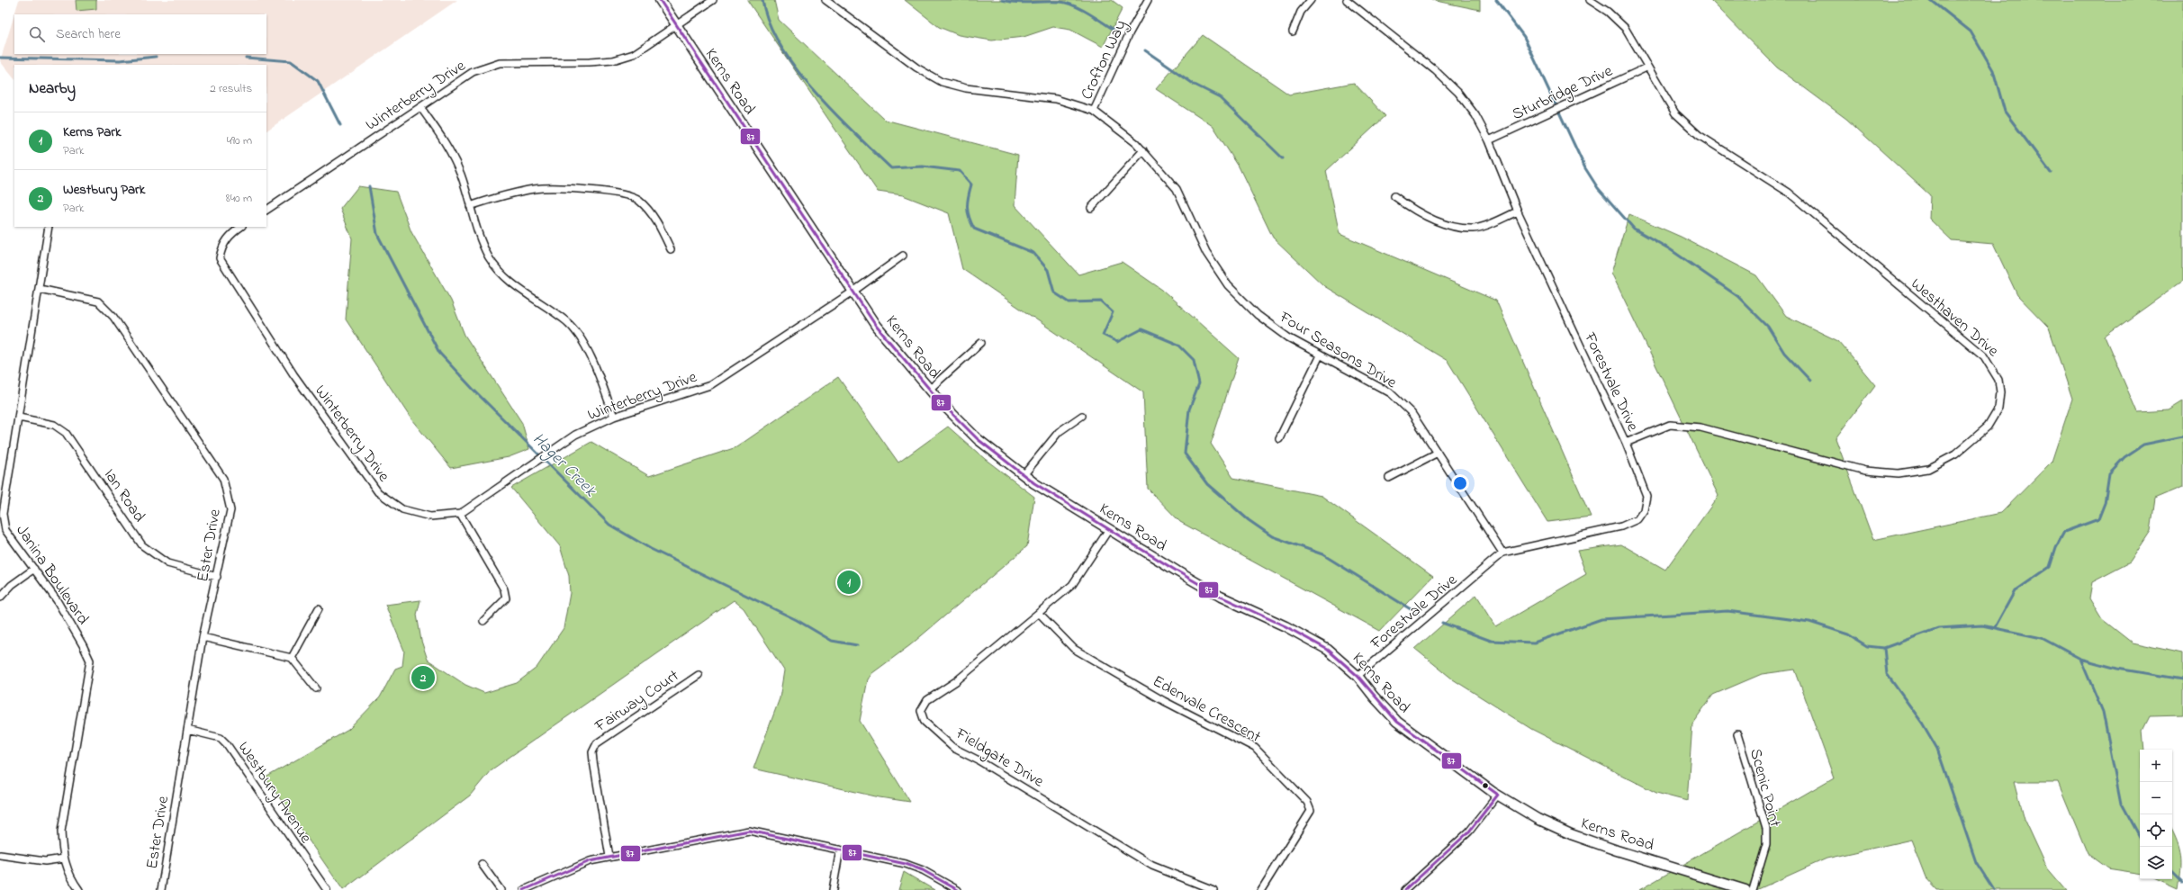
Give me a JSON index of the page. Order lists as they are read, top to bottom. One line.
{"streets":{"street":["Crofton Way","Kerns Road","Sturbridge Drive","Winterberry Drive","Westhaven Drive","Four Seasons Drive","Forestvale Drive","Ian Road","Ester Drive","Janina Boulevard","Fairway Court","Edenvale Crescent","Fieldgate Drive","Scenic Point","Westbury Avenue"]},"crossings":[["Crofton Way","Four Seasons Drive"],["Kerns Road","Winterberry Drive"],["Kerns Road","Forestvale Drive"],["Kerns Road","Fieldgate Drive"],["Sturbridge Drive","Westhaven Drive"],["Sturbridge Drive","Forestvale Drive"],["Westhaven Drive","Forestvale Drive"],["Four Seasons Drive","Forestvale Drive"],["Ian Road","Ester Drive"],["Ian Road","Janina Boulevard"],["Ester Drive","Janina Boulevard"],["Ester Drive","Westbury Avenue"],["Edenvale Crescent","Fieldgate Drive"]],"water":["Hager Creek"],"lines":["transit line 87"],"page":{"search":"Search here","heading":["Nearby","2 results"],"list":[{"mark":"1","name":"Kerns Park","note":"Park","value":"490 m"},{"mark":"2","name":"Westbury Park","note":"Park","value":"840 m"}],"pins":["1","2"],"map_buttons":["+","−"]}}
